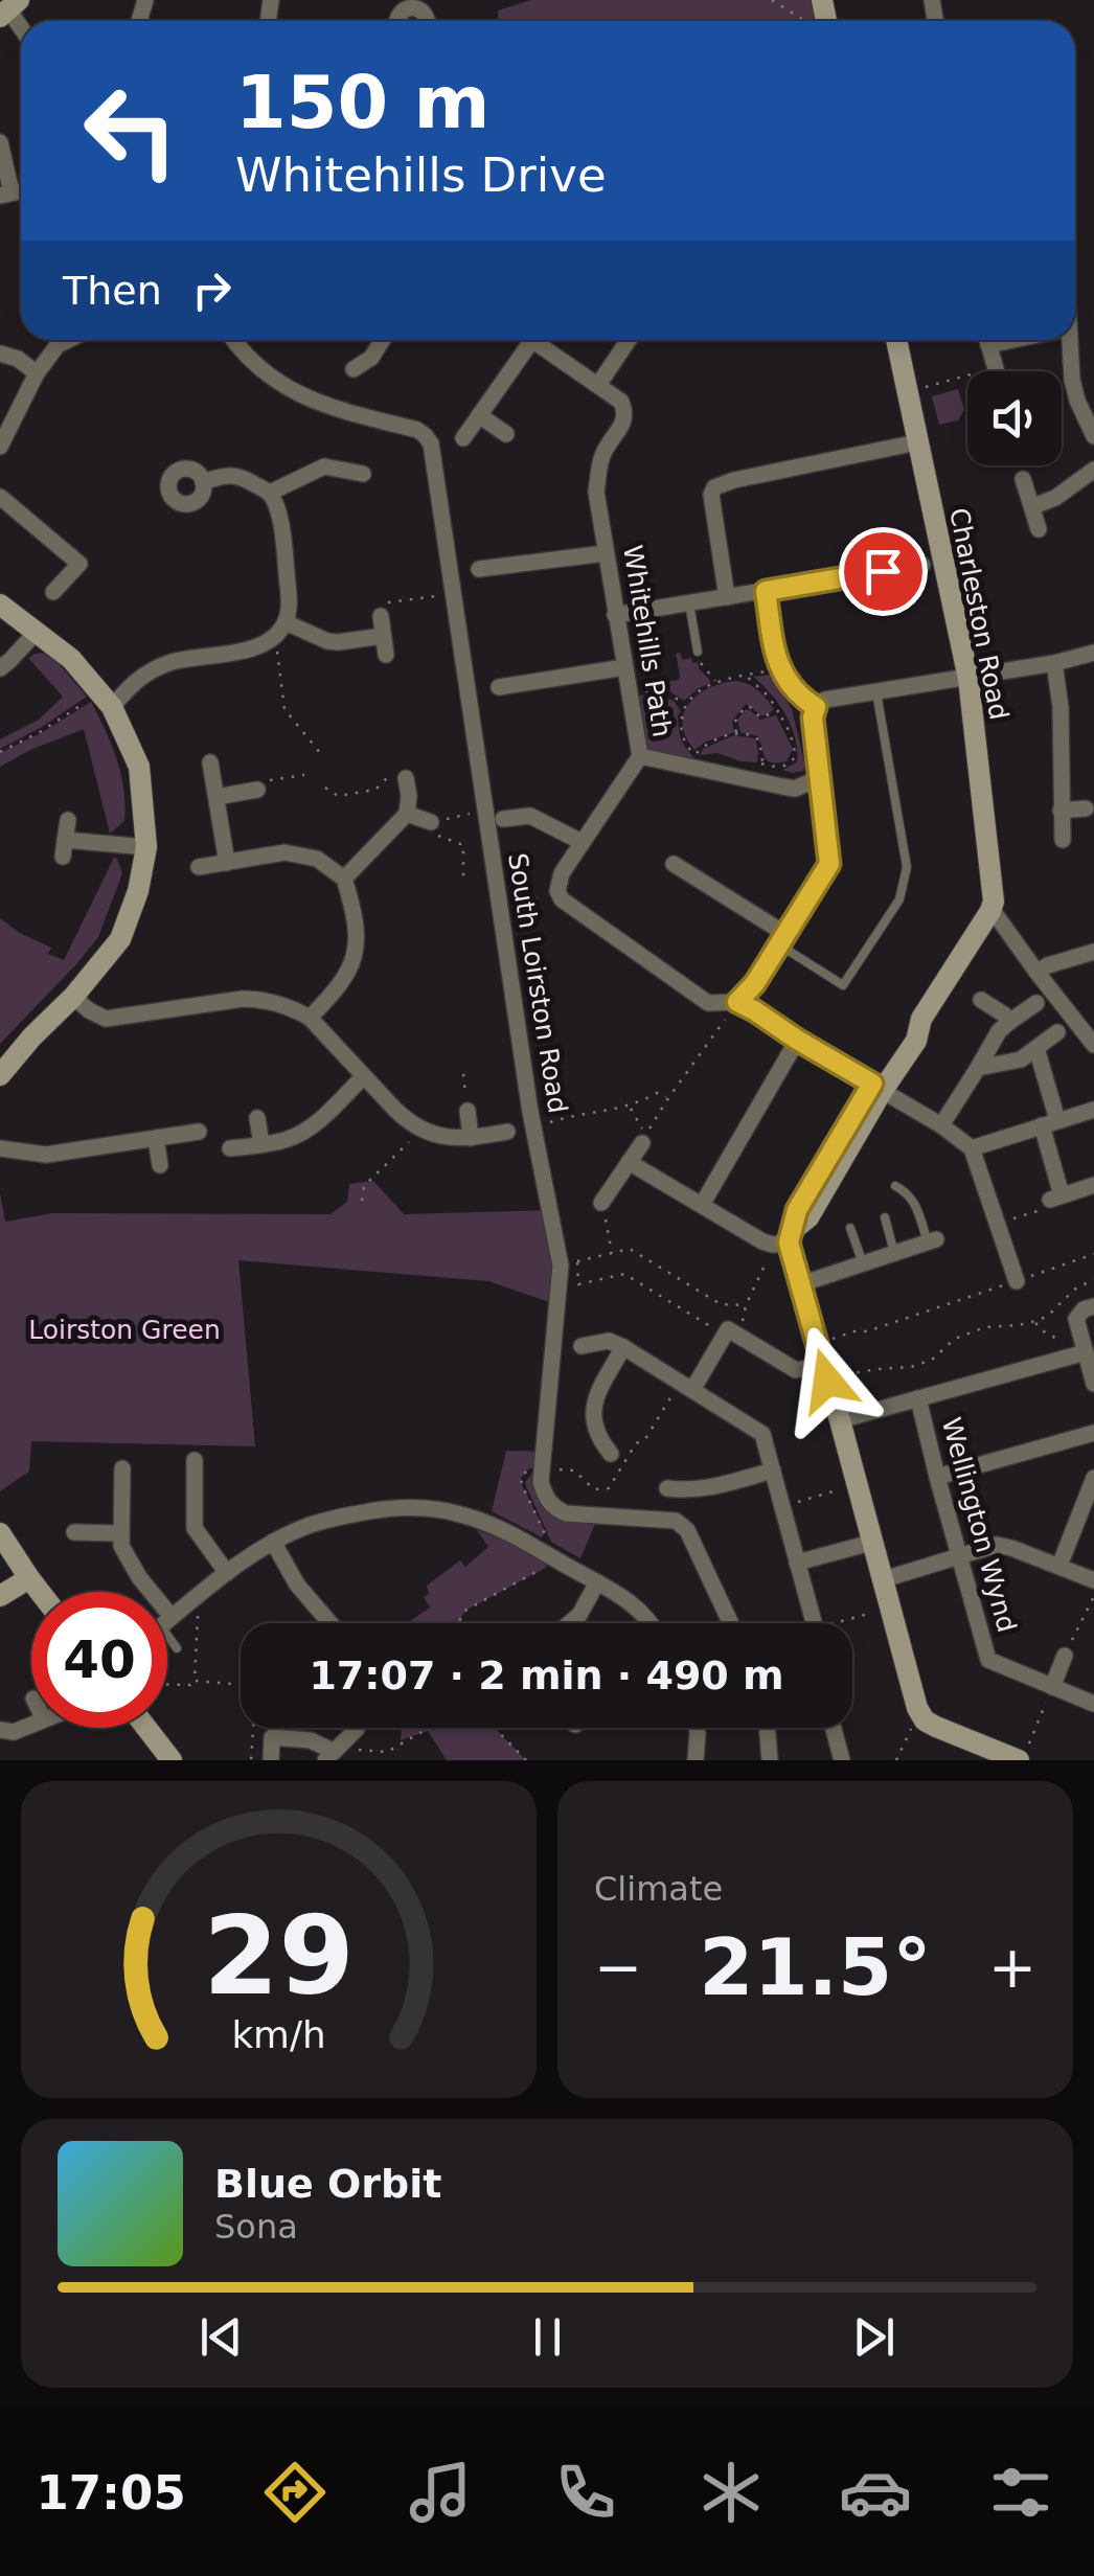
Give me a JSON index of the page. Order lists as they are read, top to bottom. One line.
{"streets":{"street":["Charleston Road","Whitehills Path","South Loirston Road","Wellington Wynd"]},"parks":["Loirston Green"],"page":{"turn":["150 m","Whitehills Drive"],"then":"Then","limit":"40","trip":"17:07 · 2 min · 490 m","tile":"Climate","heat":["−","21.5°","+"],"song":["Blue Orbit","Sona"],"tabs":"17:05","gauge":["29","km/h"]}}
